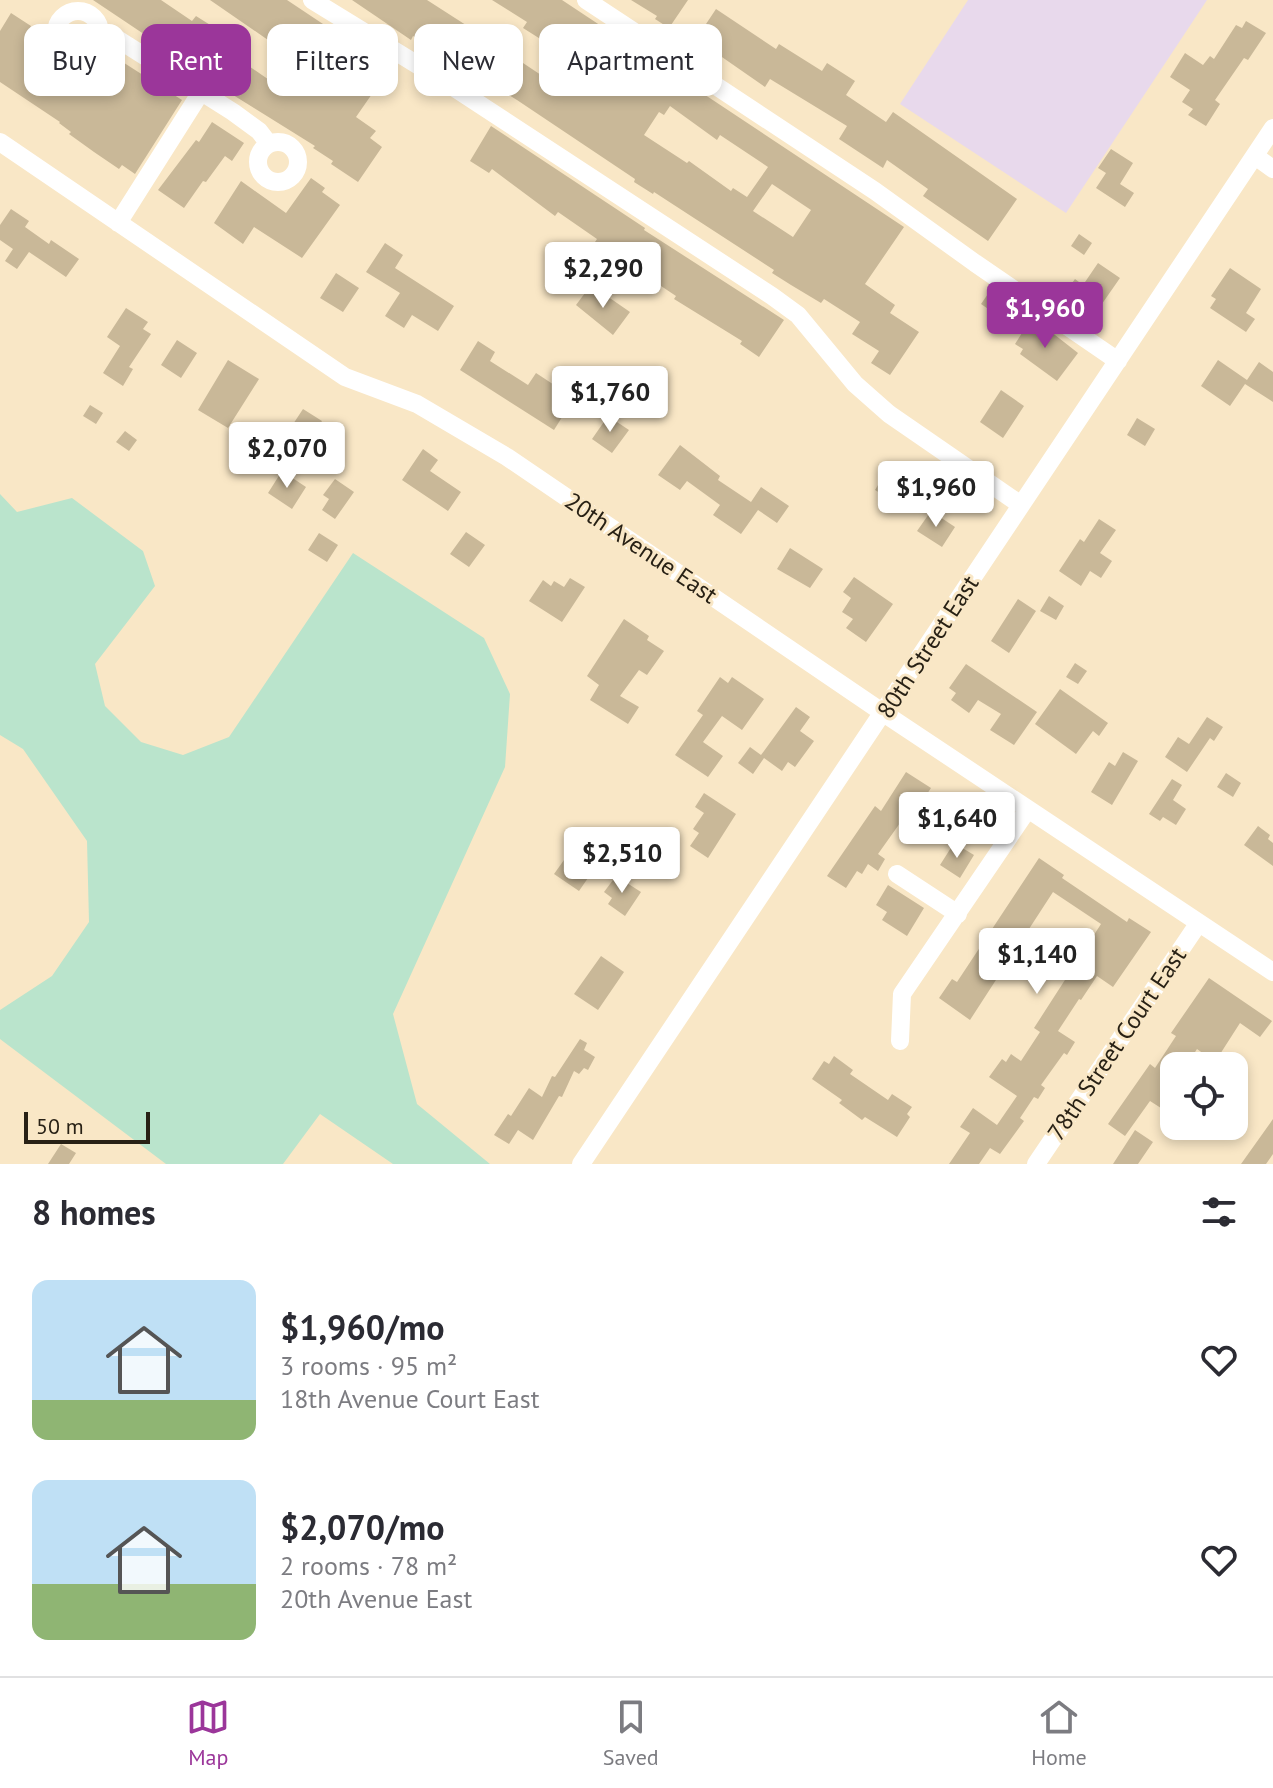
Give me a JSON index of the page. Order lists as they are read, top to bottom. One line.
{"streets":{"street":["20th Avenue East","80th Street East","78th Street Court East"]},"crossings":[["20th Avenue East","80th Street East"],["20th Avenue East","78th Street Court East"]],"scale_bar":"50 m","page":{"chip":["Buy","Rent","Filters","New","Apartment"],"price":["$2,290","$1,960","$1,760","$2,070","$1,960","$1,640","$2,510","$1,140"],"scale":"50 m","heading":"8 homes","list":[{"name":"$1,960/mo","note":"3 rooms · 95 m² · 18th Avenue Court East"},{"name":"$2,070/mo","note":"2 rooms · 78 m² · 20th Avenue East"}],"tabs":["Map","Saved","Home"]}}
